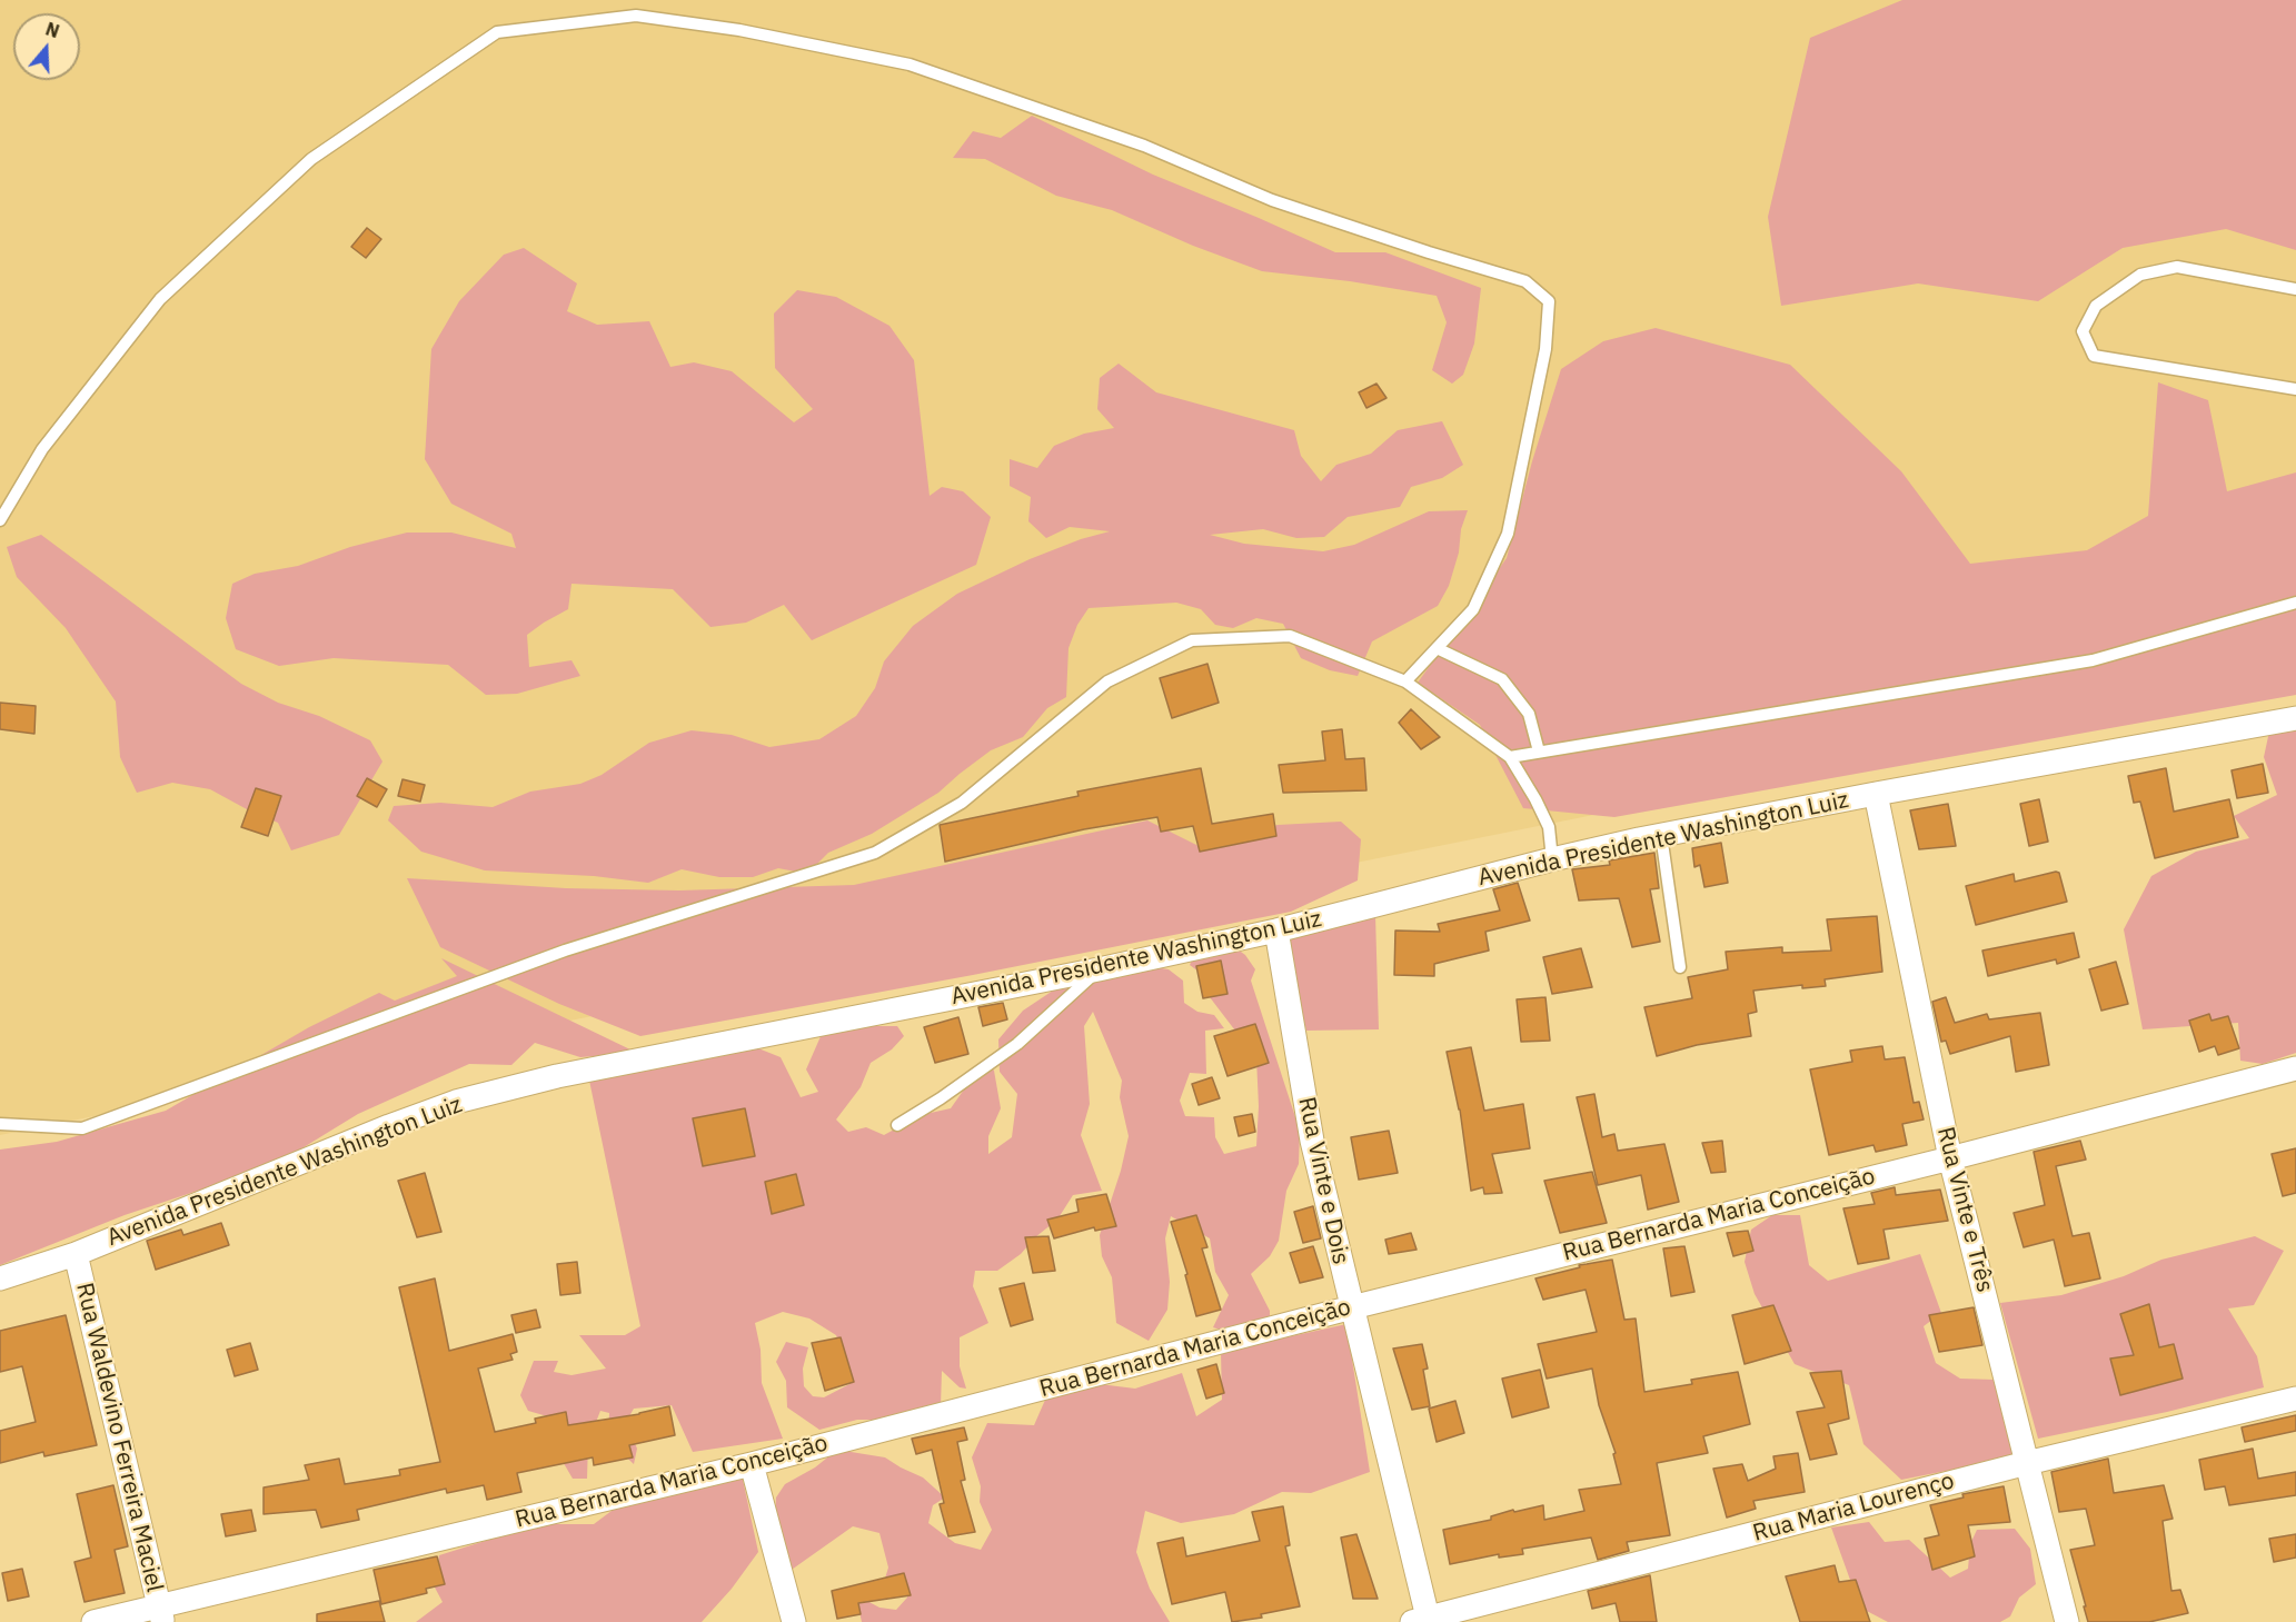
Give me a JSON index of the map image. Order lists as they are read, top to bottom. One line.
{"streets":{"street":["Avenida Presidente Washington Luiz","Rua Vinte e Dois","Rua Vinte e Três","Rua Bernarda Maria Conceição","Rua Waldevino Ferreira Maciel","Rua Maria Lourenço"]},"crossings":[["Avenida Presidente Washington Luiz","Rua Vinte e Dois"],["Avenida Presidente Washington Luiz","Rua Vinte e Três"],["Avenida Presidente Washington Luiz","Rua Waldevino Ferreira Maciel"],["Rua Vinte e Dois","Rua Bernarda Maria Conceição"],["Rua Vinte e Dois","Rua Maria Lourenço"],["Rua Vinte e Três","Rua Bernarda Maria Conceição"],["Rua Vinte e Três","Rua Maria Lourenço"],["Rua Bernarda Maria Conceição","Rua Waldevino Ferreira Maciel"]],"north":"top"}
